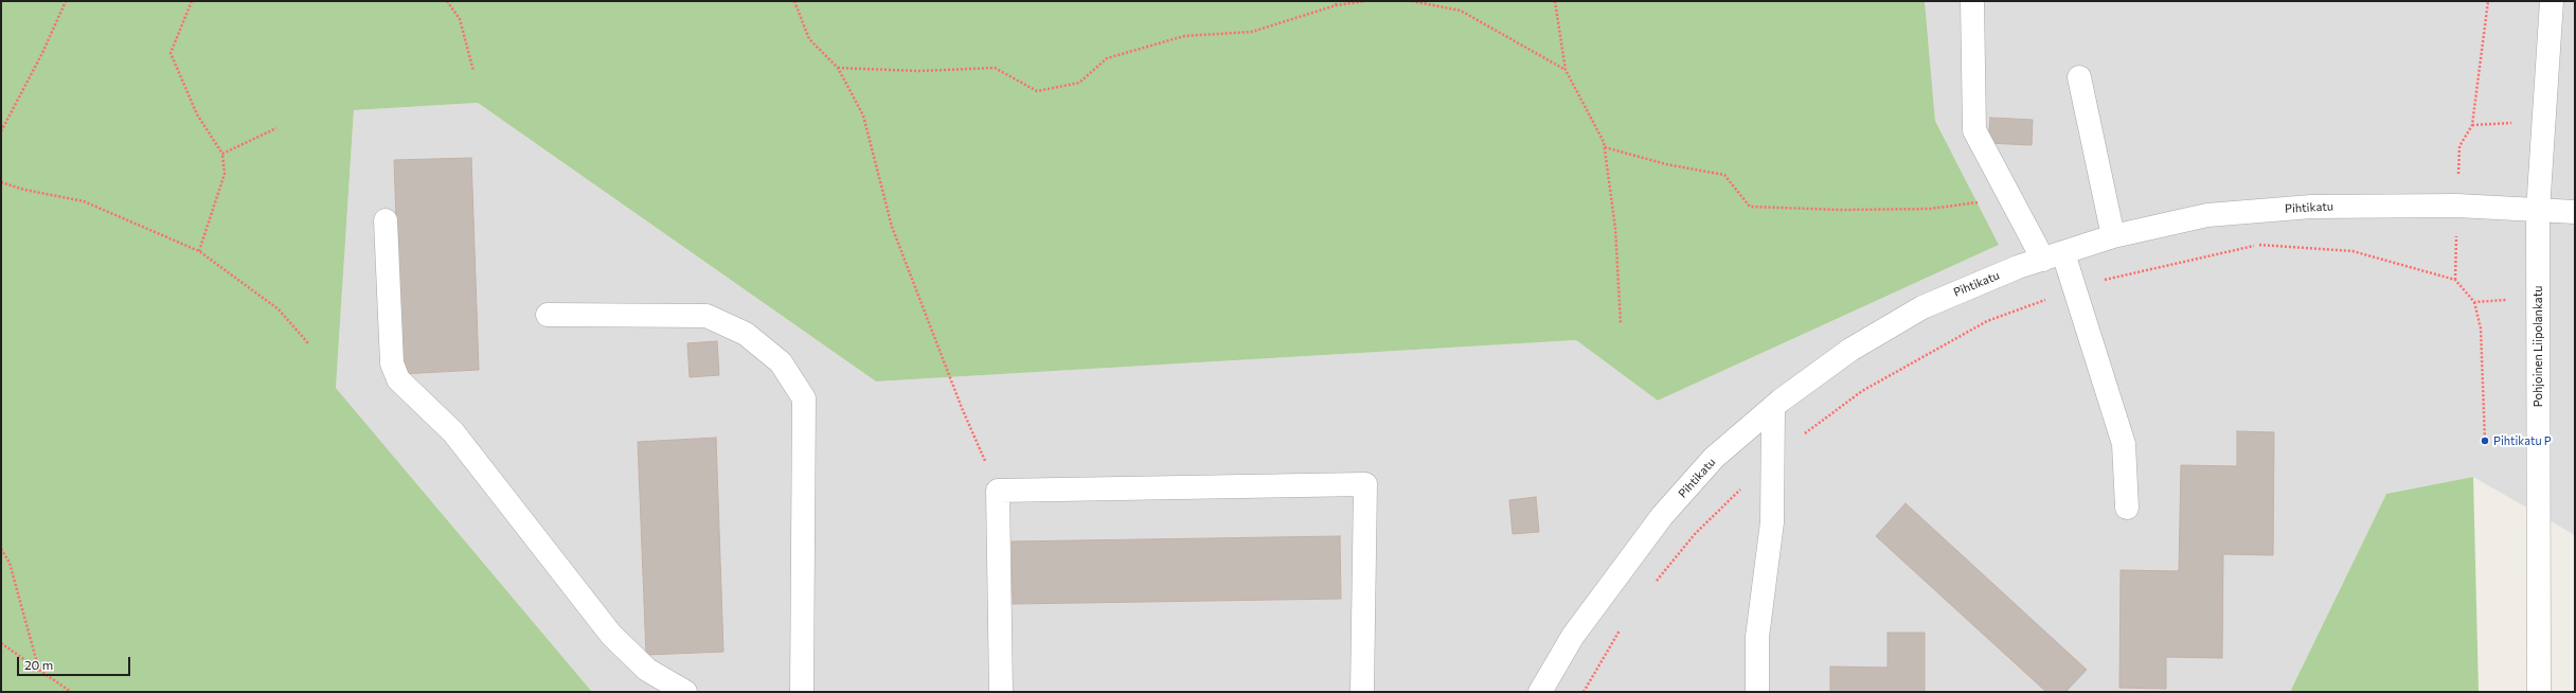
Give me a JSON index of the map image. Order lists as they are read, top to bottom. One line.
{"streets":{"street":["Pihtikatu","Pohjoinen Liipolankatu"]},"crossings":[["Pihtikatu","Pohjoinen Liipolankatu"]],"places":["Pihtikatu P"],"scale_bar":"20 m"}
